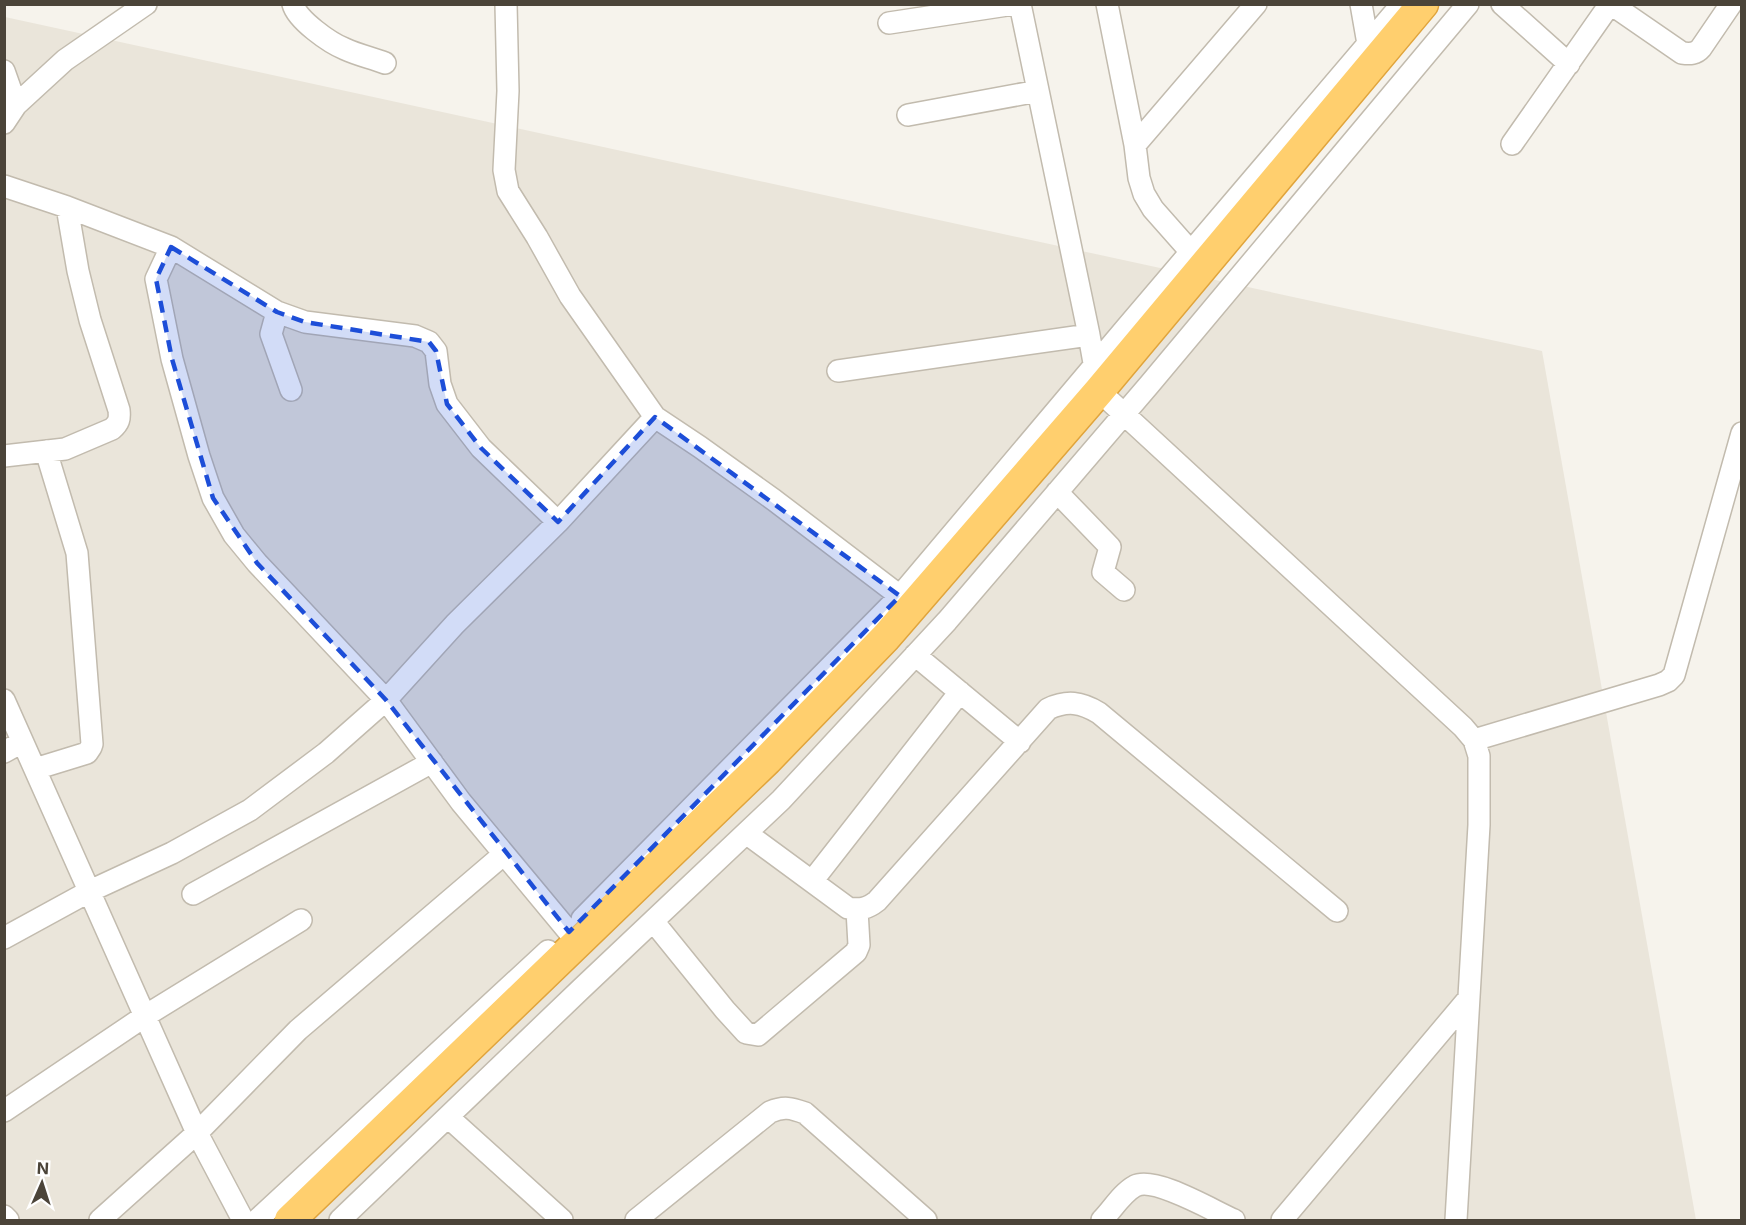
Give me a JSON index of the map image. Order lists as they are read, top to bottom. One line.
{"north":"top"}
